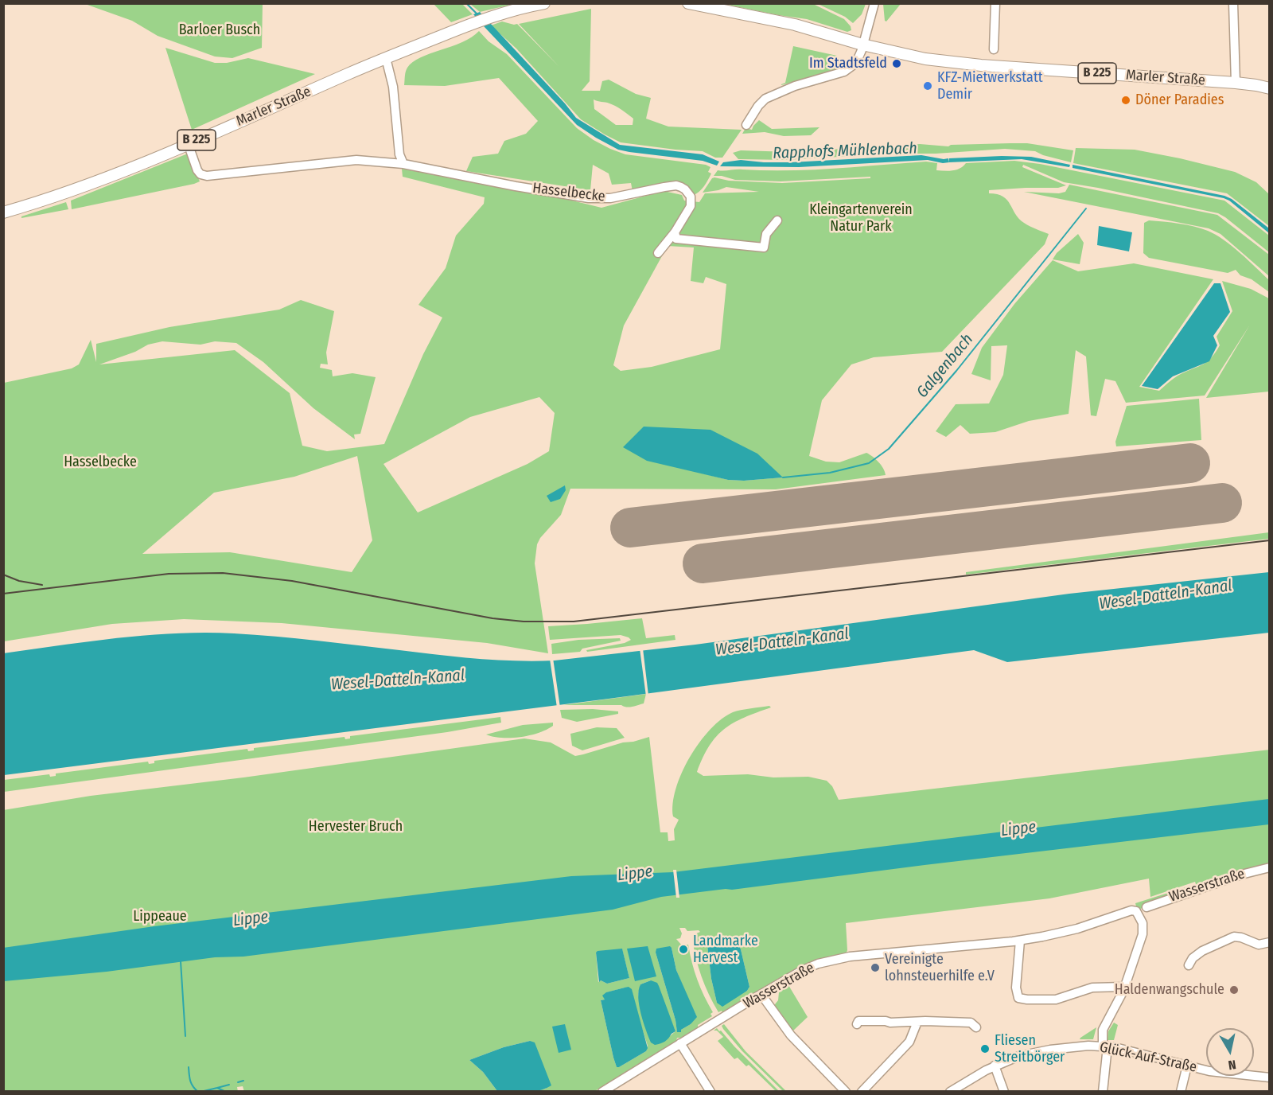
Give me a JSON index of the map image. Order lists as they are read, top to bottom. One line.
{"streets":{"main road":["B 225","Marler Straße"],"street":["Hasselbecke","Wasserstraße","Glück-Auf-Straße"]},"crossings":[["Marler Straße","Hasselbecke"]],"water":["Rapphofs Mühlenbach","Galgenbach","Wesel-Datteln-Kanal","Lippe"],"parks":["Barloer Busch","Kleingartenverein Natur Park","Hasselbecke","Hervester Bruch","Lippeaue"],"places":["Im Stadtsfeld","KFZ-Mietwerkstatt Demir","Döner Paradies","Landmarke Hervest","Vereinigte lohnsteuerhilfe e.V","Haldenwangschule","Fliesen Streitbörger"],"north":"bottom"}
